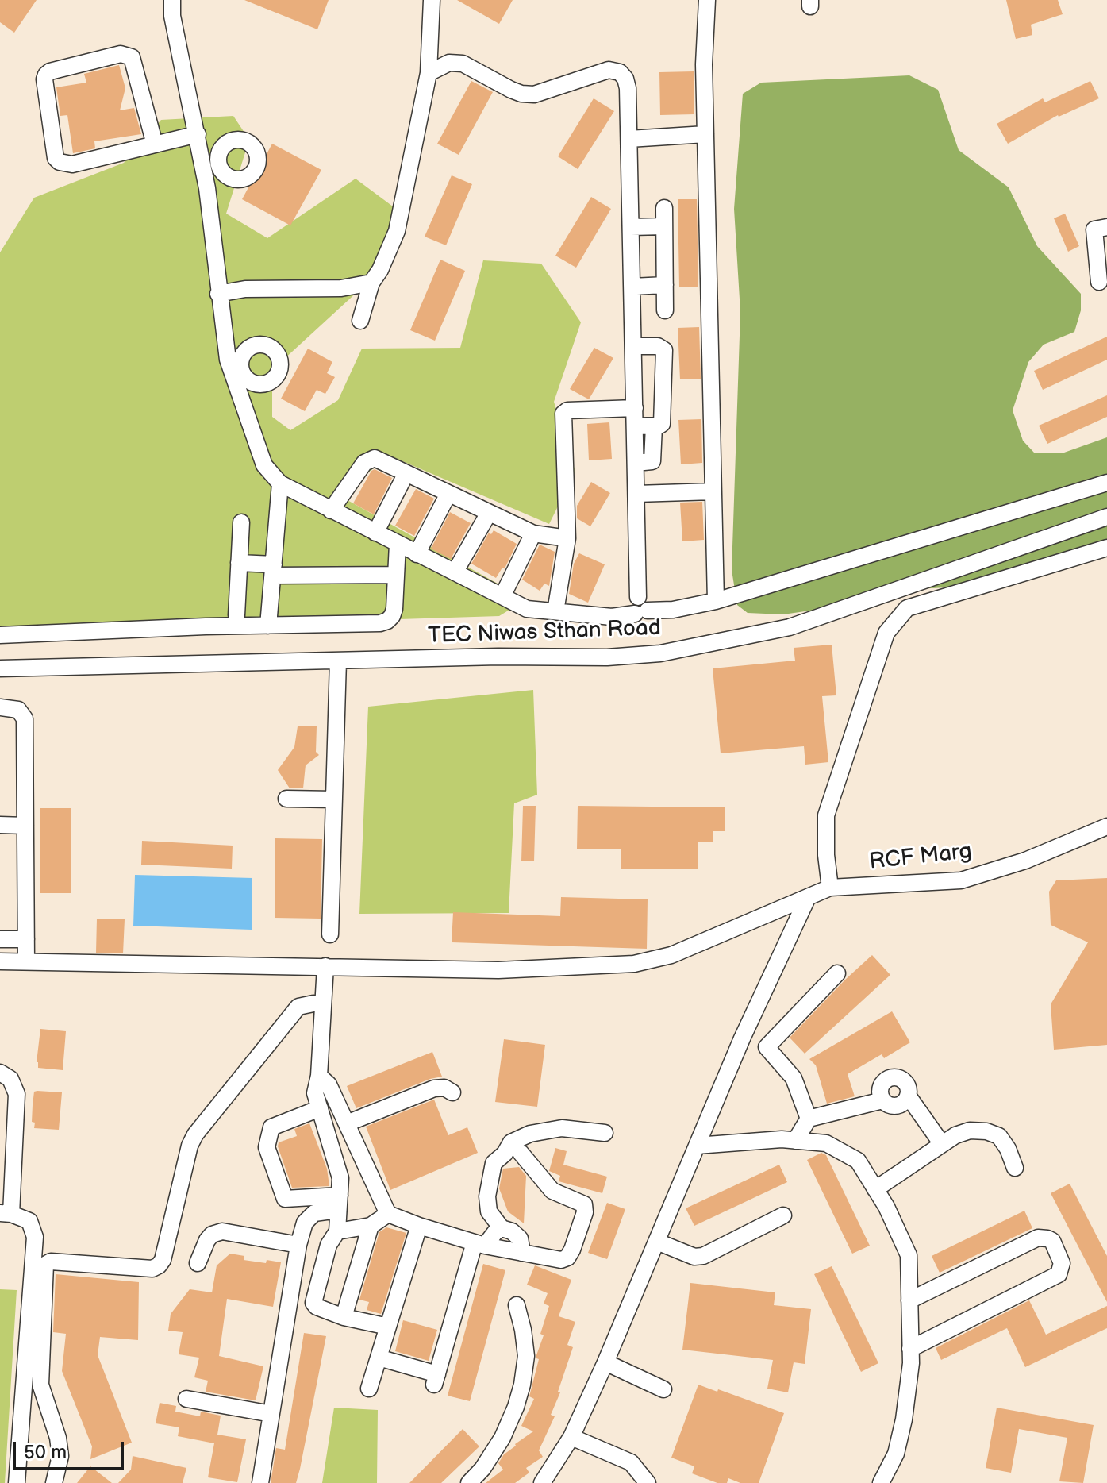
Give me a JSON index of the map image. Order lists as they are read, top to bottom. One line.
{"streets":{"street":["TEC Niwas Sthan Road","RCF Marg"]},"scale_bar":"50 m"}
